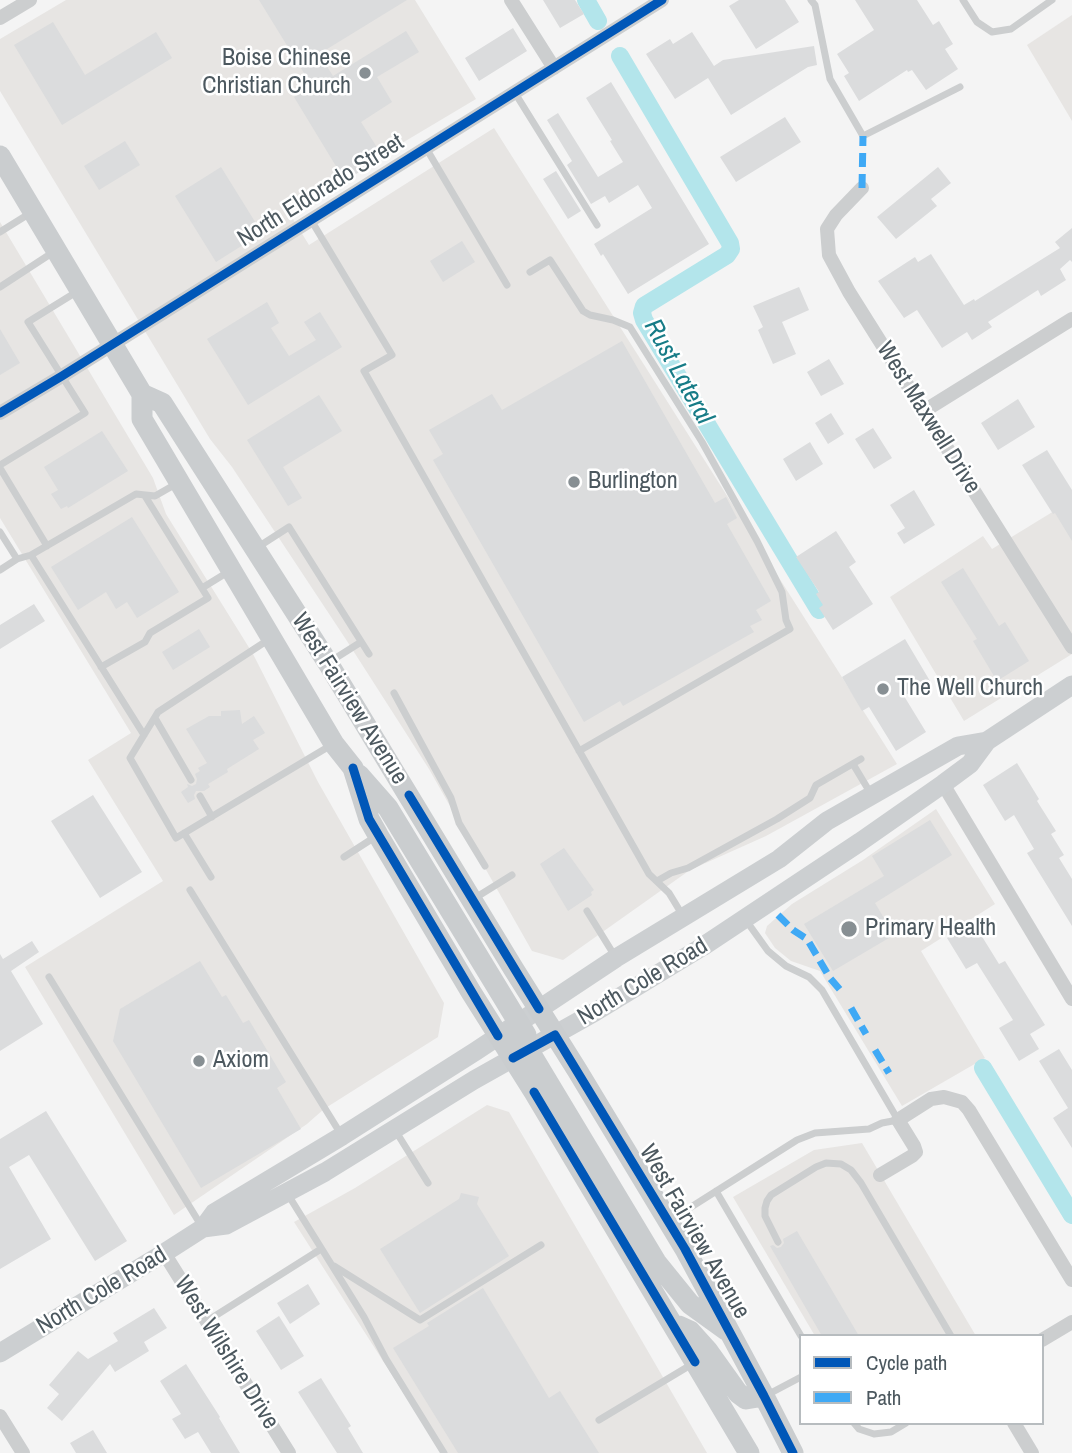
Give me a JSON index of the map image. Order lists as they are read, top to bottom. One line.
{"streets":{"main road":["West Fairview Avenue","North Cole Road"],"street":["North Eldorado Street","West Maxwell Drive","West Wilshire Drive"]},"crossings":[["North Eldorado Street","West Fairview Avenue"],["West Fairview Avenue","North Cole Road"],["North Cole Road","West Wilshire Drive"]],"water":["Rust Lateral"],"places":["Boise Chinese Christian Church","Burlington","The Well Church","Primary Health","Axiom"],"legend":["Cycle path","Path"]}
